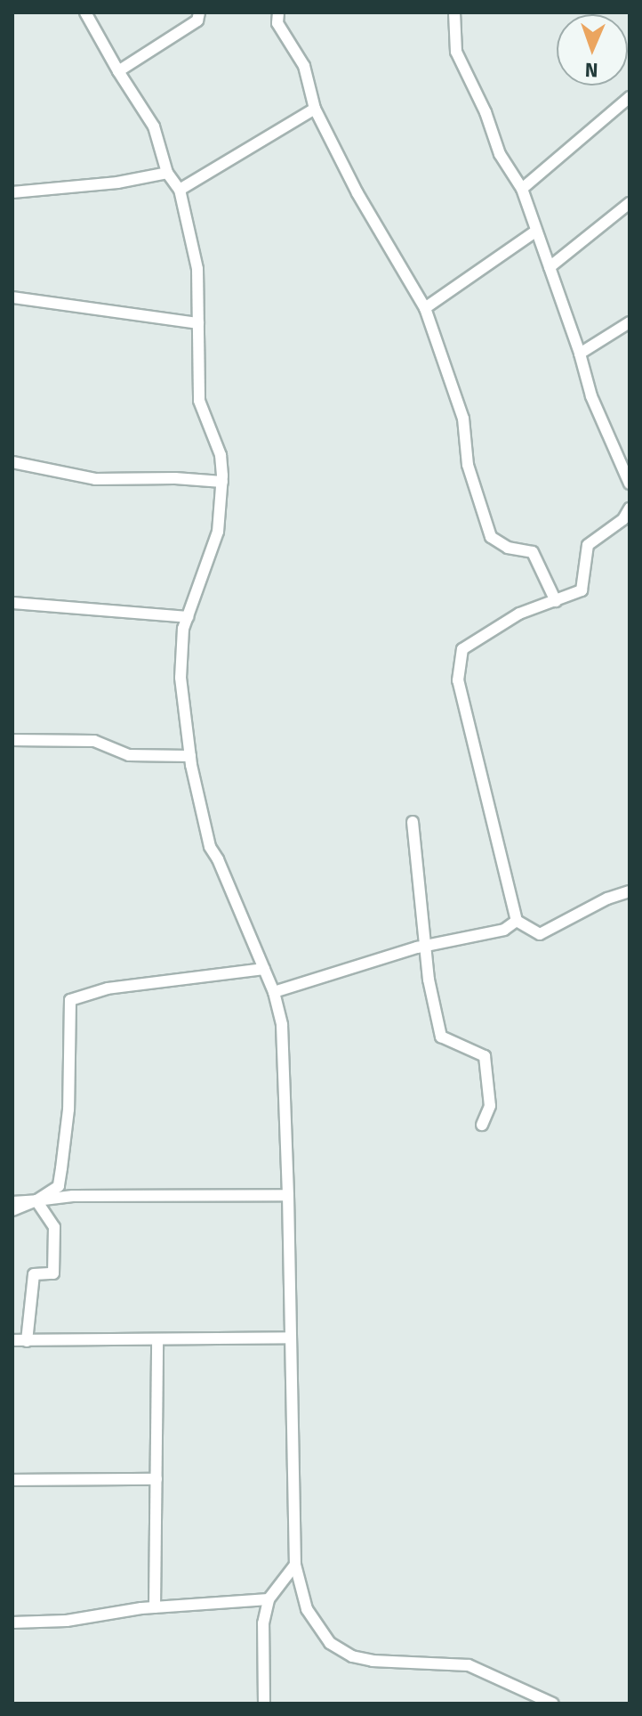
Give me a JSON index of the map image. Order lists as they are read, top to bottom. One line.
{"north":"bottom"}
